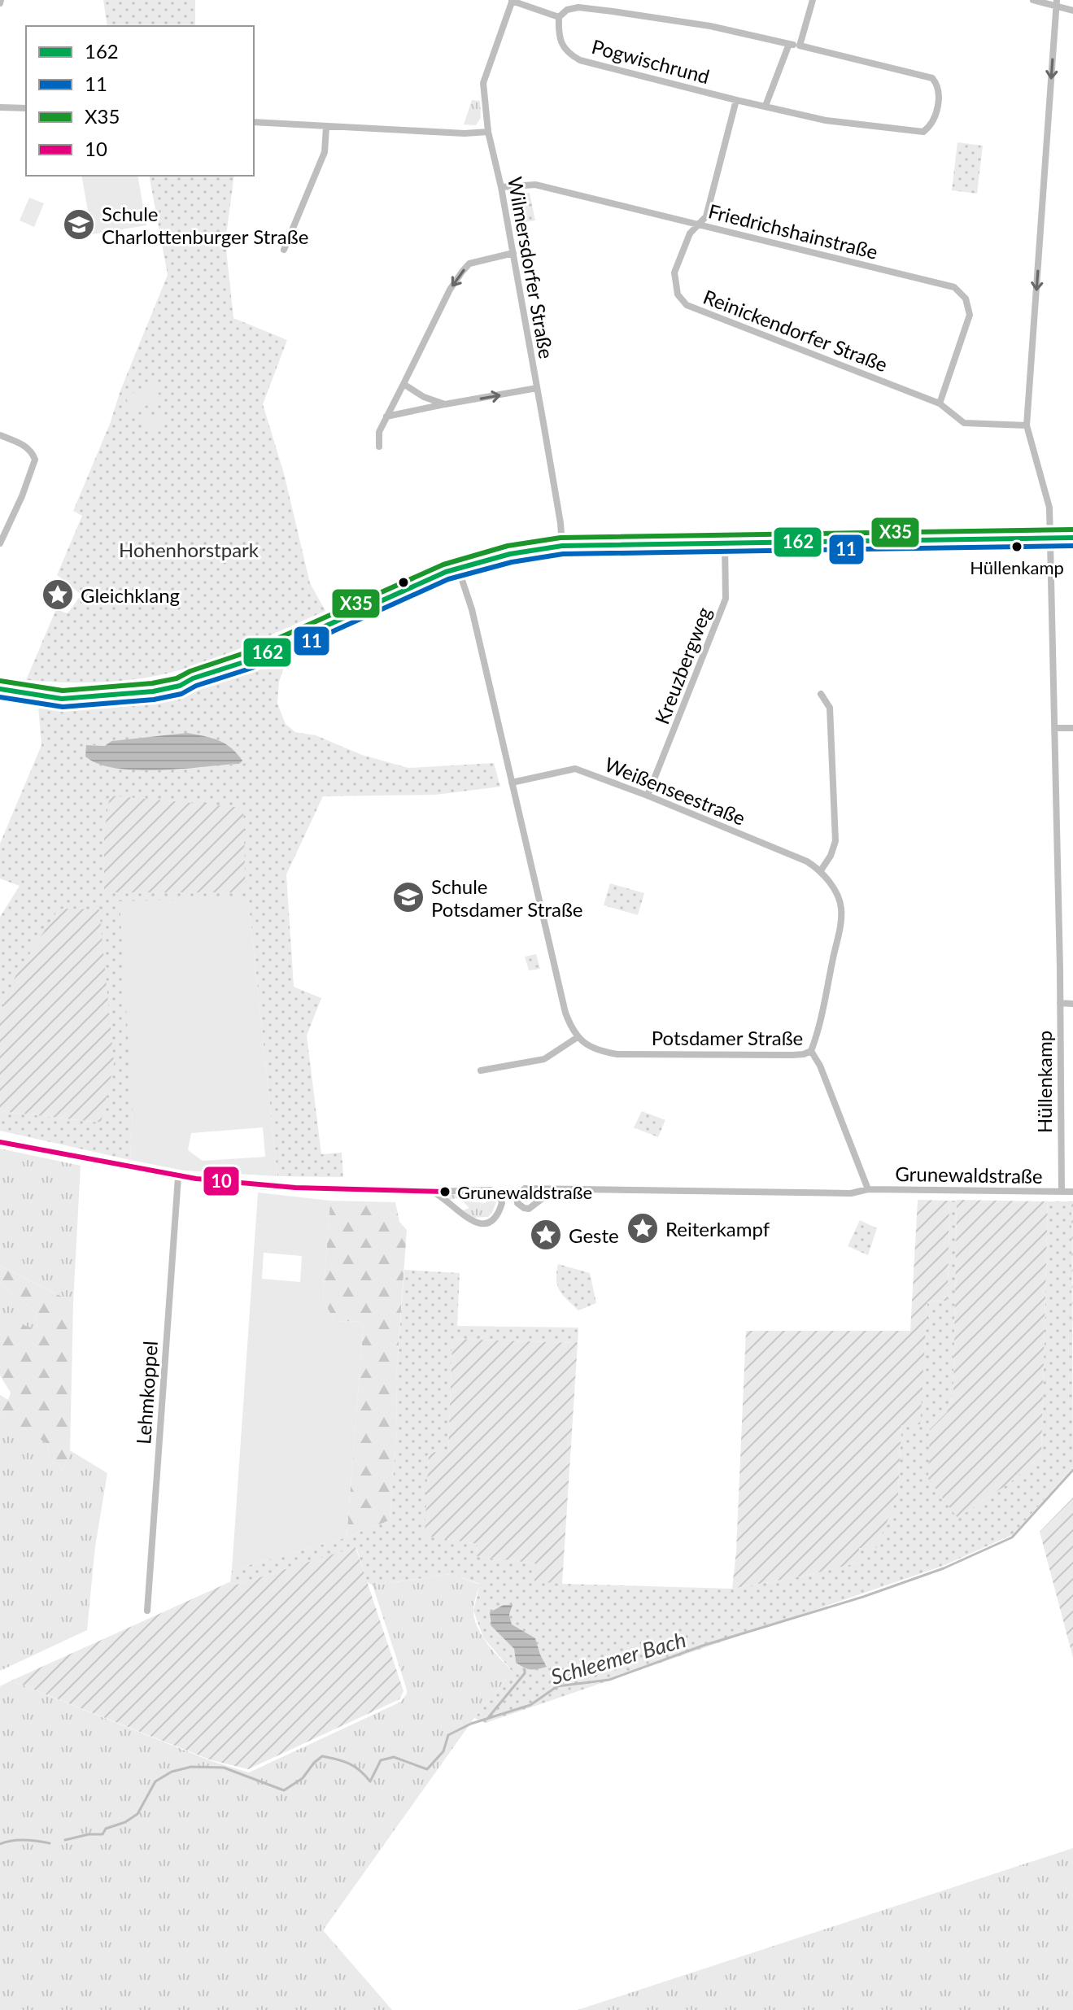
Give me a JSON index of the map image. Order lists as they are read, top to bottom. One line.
{"streets":{"street":["Pogwischrund","Friedrichshainstraße","Wilmersdorfer Straße","Reinickendorfer Straße","Kreuzbergweg","Weißenseestraße","Potsdamer Straße","Hüllenkamp","Grunewaldstraße","Lehmkoppel"]},"crossings":[["Pogwischrund","Reinickendorfer Straße"],["Friedrichshainstraße","Wilmersdorfer Straße"],["Friedrichshainstraße","Reinickendorfer Straße"],["Reinickendorfer Straße","Hüllenkamp"],["Kreuzbergweg","Weißenseestraße"],["Weißenseestraße","Potsdamer Straße"],["Potsdamer Straße","Grunewaldstraße"],["Hüllenkamp","Grunewaldstraße"]],"one_way":["Hüllenkamp"],"water":["Schleemer Bach"],"parks":["Hohenhorstpark"],"places":{"school or university":["Schule Charlottenburger Straße","Schule Potsdamer Straße"],"other":["Hüllenkamp","Grunewaldstraße"],"place":["Gleichklang","Reiterkampf","Geste"]},"lines":["transit line X35","transit line 162","transit line 11","transit line 10"],"legend":["162","11","X35","10"]}
